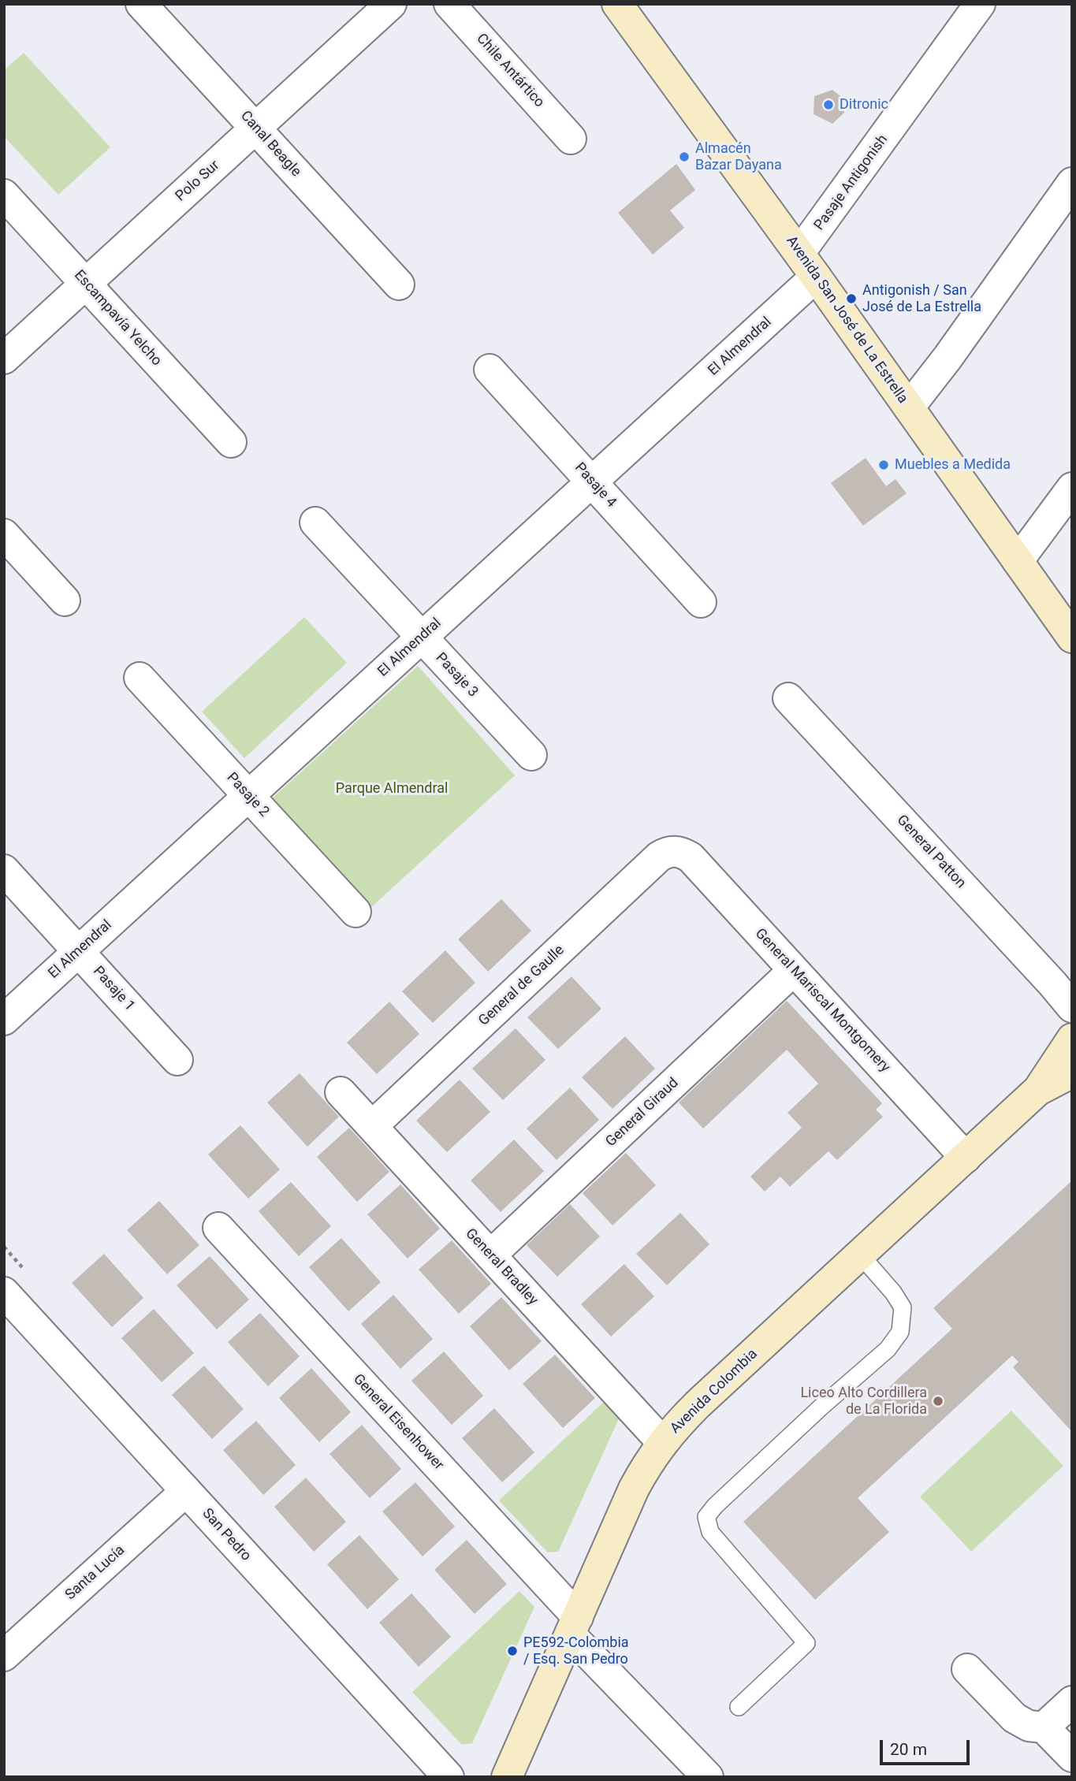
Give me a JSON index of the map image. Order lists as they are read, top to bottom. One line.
{"streets":{"main road":["Avenida San José de La Estrella","Avenida Colombia"],"street":["Chile Antártico","Canal Beagle","Polo Sur","Pasaje Antigonish","Escampavía Yelcho","El Almendral","Pasaje 4","Pasaje 3","Pasaje 2","General Patton","General de Gaulle","Pasaje 1","General Mariscal Montgomery","General Giraud","General Bradley","General Eisenhower","San Pedro","Santa Lucía"]},"crossings":[["Canal Beagle","Polo Sur"],["Polo Sur","Escampavía Yelcho"],["Pasaje Antigonish","Avenida San José de La Estrella"],["Pasaje Antigonish","El Almendral"],["Avenida San José de La Estrella","El Almendral"],["El Almendral","Pasaje 4"],["El Almendral","Pasaje 3"],["El Almendral","Pasaje 2"],["El Almendral","Pasaje 1"],["General de Gaulle","General Mariscal Montgomery"],["General de Gaulle","General Bradley"],["General Mariscal Montgomery","General Giraud"],["General Mariscal Montgomery","Avenida Colombia"],["General Giraud","General Bradley"],["General Bradley","Avenida Colombia"],["Avenida Colombia","General Eisenhower"],["San Pedro","Santa Lucía"]],"parks":["Parque Almendral"],"places":["Ditronic","Almacén Bazar Dayana","Antigonish / San José de La Estrella","Muebles a Medida","Liceo Alto Cordillera de La Florida","PE592-Colombia / Esq. San Pedro"],"scale_bar":"20 m"}
